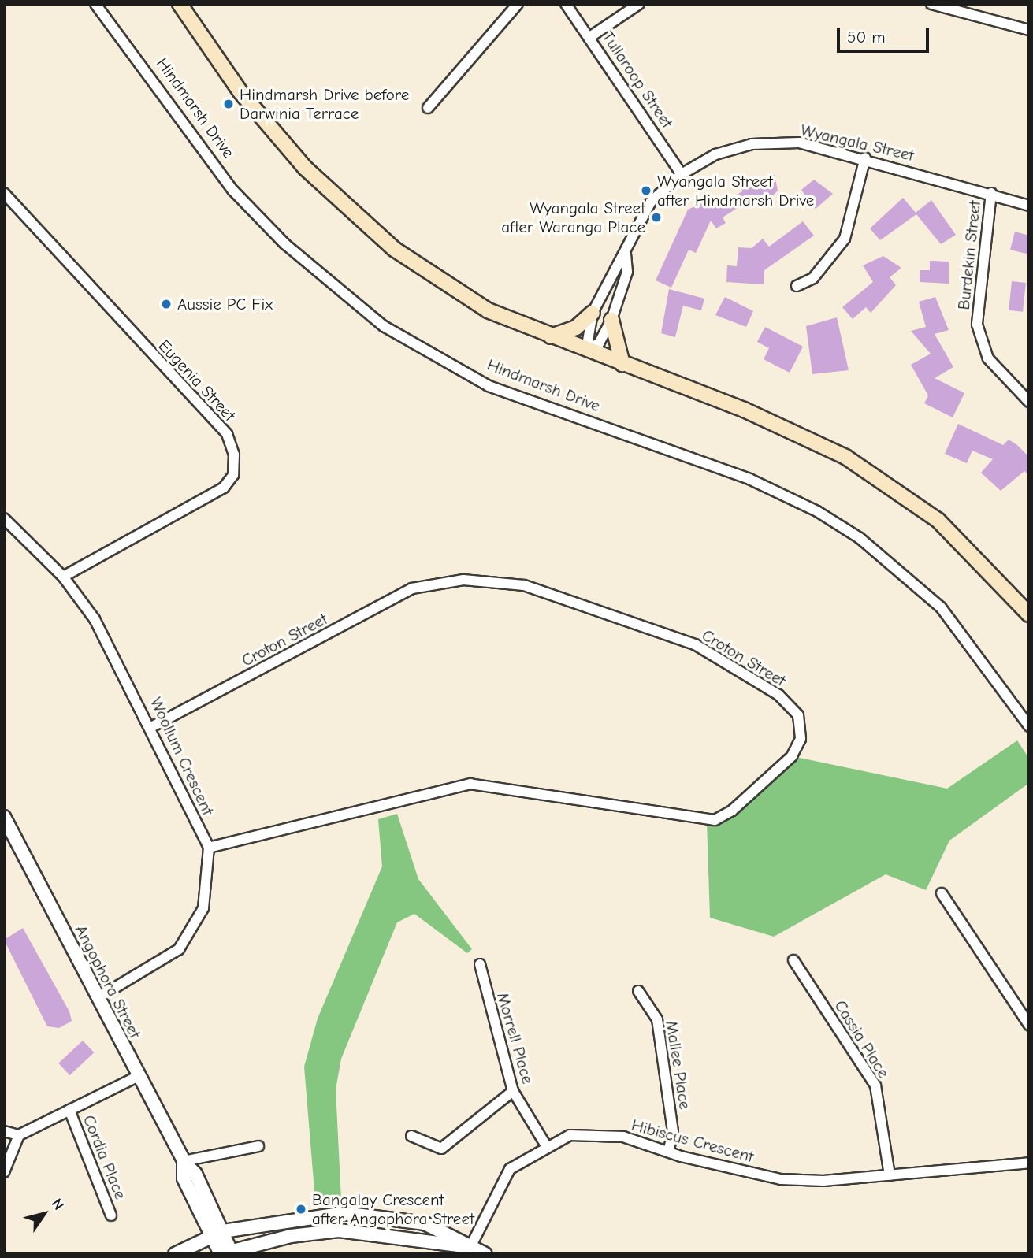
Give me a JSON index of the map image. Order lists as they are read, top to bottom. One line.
{"streets":{"street":["Tullaroop Street","Hindmarsh Drive","Wyangala Street","Burdekin Street","Eugenia Street","Croton Street","Woollum Crescent","Angophora Street","Morrell Place","Cassia Place","Mallee Place","Hibiscus Crescent","Cordia Place"]},"crossings":[["Tullaroop Street","Wyangala Street"],["Wyangala Street","Burdekin Street"],["Eugenia Street","Woollum Crescent"],["Croton Street","Woollum Crescent"],["Morrell Place","Hibiscus Crescent"],["Cassia Place","Hibiscus Crescent"],["Mallee Place","Hibiscus Crescent"]],"places":["Hindmarsh Drive before Darwinia Terrace","Wyangala Street after Hindmarsh Drive","Wyangala Street after Waranga Place","Aussie PC Fix","Bangalay Crescent after Angophora Street"],"scale_bar":"50 m","north":"top right"}
